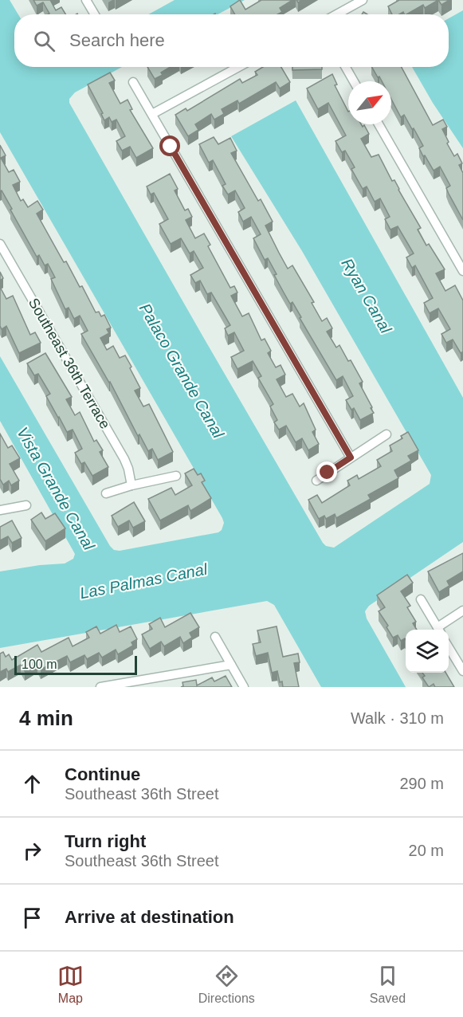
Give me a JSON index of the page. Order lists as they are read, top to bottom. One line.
{"streets":{"street":["Southeast 36th Terrace"]},"water":["Ryan Canal","Palaco Grande Canal","Vista Grande Canal","Las Palmas Canal"],"scale_bar":"100 m","north":"top right","page":{"search":"Search here","scale":"100 m","heading":["4 min","Walk · 310 m"],"list":[["Continue","Southeast 36th Street","290 m"],["Turn right","Southeast 36th Street","20 m"],"Arrive at destination"],"nav":["Map","Directions","Saved"]}}
